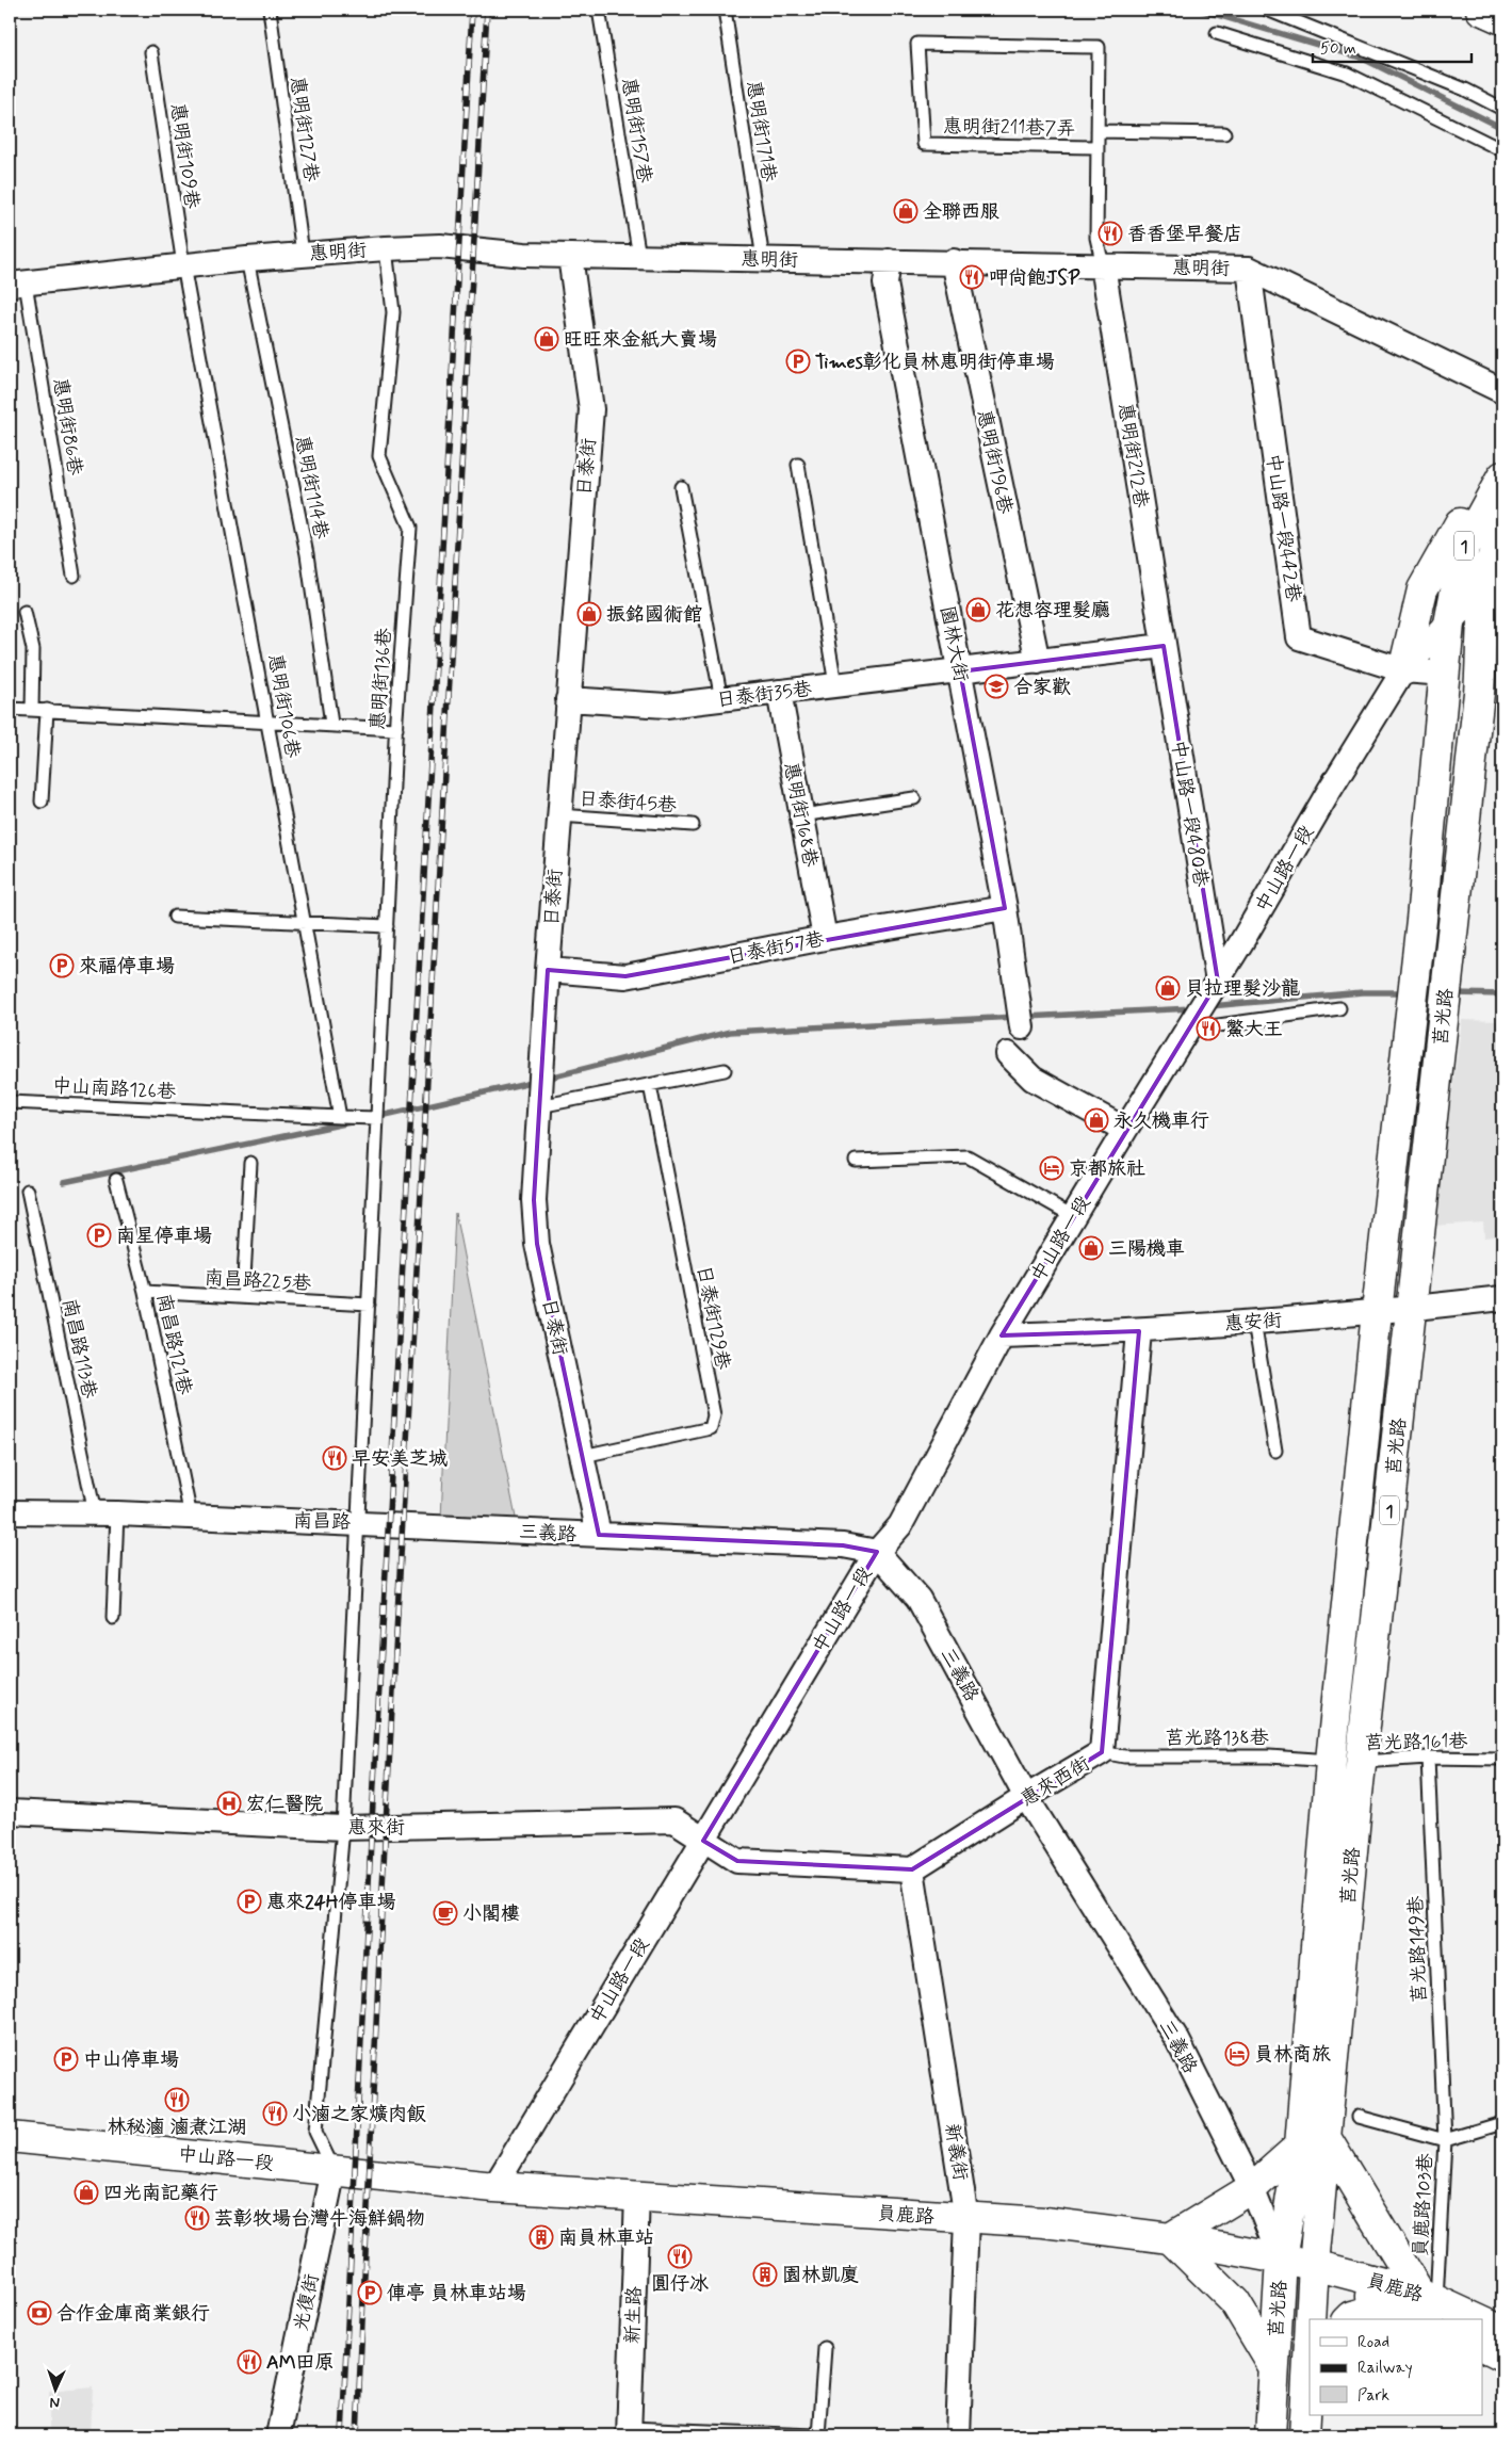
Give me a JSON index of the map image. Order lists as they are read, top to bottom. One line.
{"streets":{"main road":["1","中山路一段","莒光路","員鹿路"],"street":["惠明街","惠明街212巷","惠明街196巷","日泰街","中山路一段442巷","園林大街","日泰街35巷","中山路一段480巷","惠明街168巷","日泰街57巷","惠安街","南昌路","三義路","惠來西街","惠來街","新義街","光復街","新生路"],"lane":["惠明街211巷7弄","惠明街127巷","惠明街157巷","惠明街171巷","惠明街109巷","惠明街86巷","惠明街114巷","惠明街136巷","惠明街106巷","日泰街45巷","中山南路126巷","南昌路225巷","日泰街129巷","南昌路121巷","南昌路113巷","莒光路138巷","莒光路161巷","莒光路149巷","員鹿路103巷"]},"crossings":[["惠明街127巷","惠明街"],["惠明街157巷","惠明街"],["惠明街171巷","惠明街"],["惠明街109巷","惠明街"],["惠明街109巷","惠明街106巷"],["惠明街","惠明街86巷"],["惠明街","惠明街212巷"],["惠明街","惠明街196巷"],["惠明街","日泰街"],["惠明街","惠明街114巷"],["惠明街","中山路一段442巷"],["惠明街","園林大街"],["惠明街","惠明街136巷"],["惠明街","惠明街106巷"],["惠明街212巷","日泰街35巷"],["惠明街212巷","中山路一段480巷"],["惠明街196巷","日泰街35巷"],["日泰街","日泰街35巷"],["日泰街","日泰街45巷"],["日泰街","日泰街57巷"],["日泰街","日泰街129巷"],["日泰街","三義路"],["中山路一段442巷","中山路一段"],["中山路一段442巷","莒光路"],["1","中山路一段"],["1","莒光路"],["園林大街","日泰街35巷"],["園林大街","日泰街57巷"],["惠明街136巷","南昌路"],["日泰街35巷","中山路一段480巷"],["日泰街35巷","惠明街168巷"],["惠明街106巷","中山南路126巷"],["中山路一段480巷","中山路一段"],["惠明街168巷","日泰街57巷"],["中山路一段","莒光路"],["中山路一段","惠安街"],["中山路一段","三義路"],["中山路一段","惠來街"],["中山路一段","員鹿路"],["中山路一段","光復街"],["莒光路","惠安街"],["莒光路","三義路"],["莒光路","莒光路138巷"],["莒光路","莒光路161巷"],["莒光路","員鹿路"],["南昌路225巷","南昌路121巷"],["南昌路225巷","南昌路"],["惠安街","惠來西街"],["南昌路121巷","南昌路"],["南昌路113巷","南昌路"],["南昌路","三義路"],["三義路","惠來西街"],["三義路","員鹿路"],["莒光路138巷","莒光路161巷"],["莒光路138巷","惠來西街"],["莒光路161巷","莒光路149巷"],["惠來西街","新義街"],["莒光路149巷","員鹿路103巷"],["新義街","員鹿路"],["員鹿路103巷","員鹿路"],["員鹿路","新生路"]],"places":{"shop":["全聯西服","旺旺來金紙大賣場","花想容理髮廳","振銘國術館","貝拉理髮沙龍","永久機車行","三陽機車","四光南記藥行"],"restaurant":["香香堡早餐店","呷尚飽JSP","鱉大王","早安美芝城","林秘滷 滷煮江湖","小滷之家爌肉飯","芸彰牧場台灣牛海鮮鍋物","圓仔冰","AM田原"],"parking":["Times彰化員林惠明街停車場","來福停車場","南星停車場","惠來24H停車場","中山停車場","俥亭 員林車站場"],"school or university":["合家歡"],"hotel":["京都旅社","員林商旅"],"hospital":["宏仁醫院"],"cafe":["小閣樓"],"building":["南員林車站","園林凱廈"],"bank":["合作金庫商業銀行"]},"legend":["Road","Railway","Park"],"scale_bar":"50 m","north":"bottom"}
